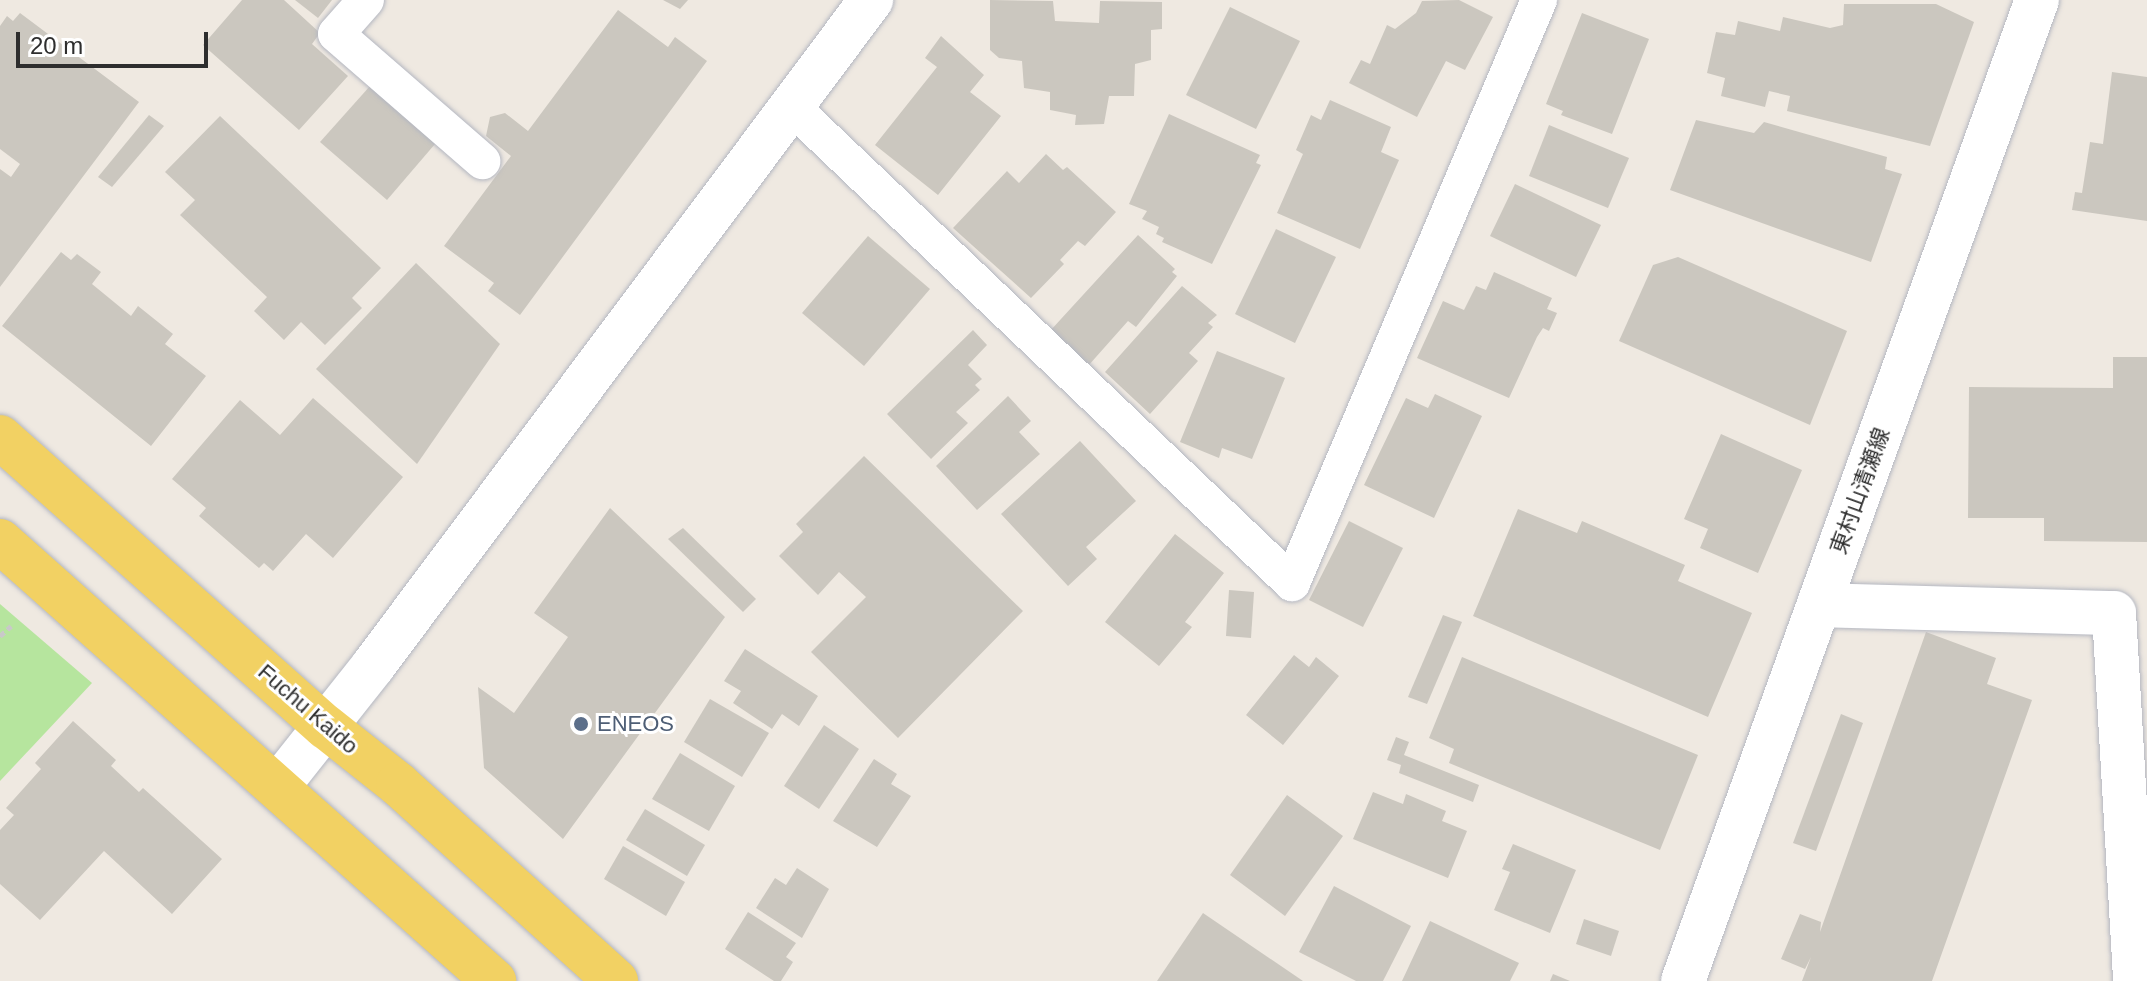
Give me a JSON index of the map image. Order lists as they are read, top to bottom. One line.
{"streets":{"main road":["Fuchu Kaido"],"street":["東村山清瀬線"]},"places":["ENEOS"],"scale_bar":"20 m"}
